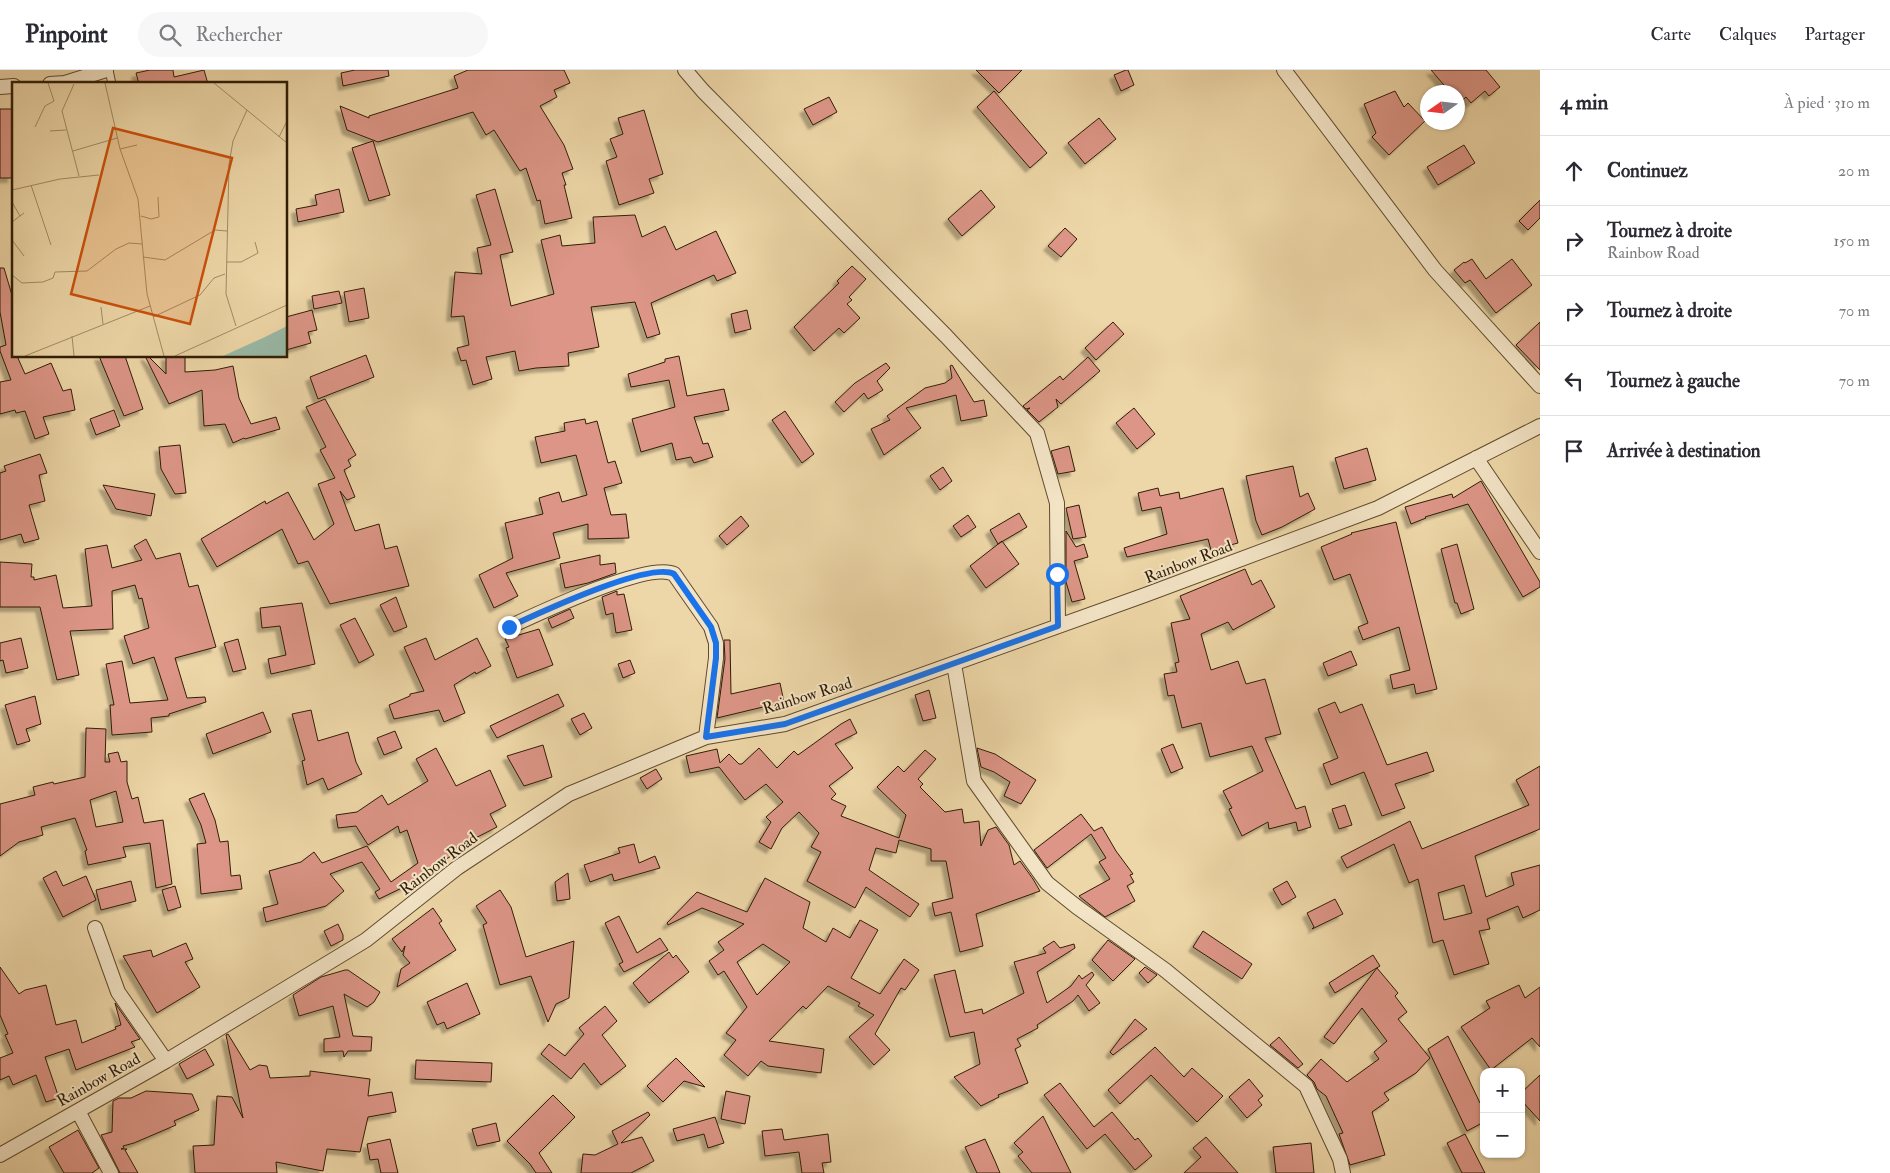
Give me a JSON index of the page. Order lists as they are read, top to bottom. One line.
{"streets":{"street":["Rainbow Road"]},"north":"left","page":{"header":"Pinpoint","search":"Rechercher","nav":["Carte","Calques","Partager"],"heading":["4 min","À pied · 310 m"],"list":[["Continuez","20 m"],["Tournez à droite","Rainbow Road","150 m"],["Tournez à droite","70 m"],["Tournez à gauche","70 m"],"Arrivée à destination"],"map_buttons":["+","−"]}}
